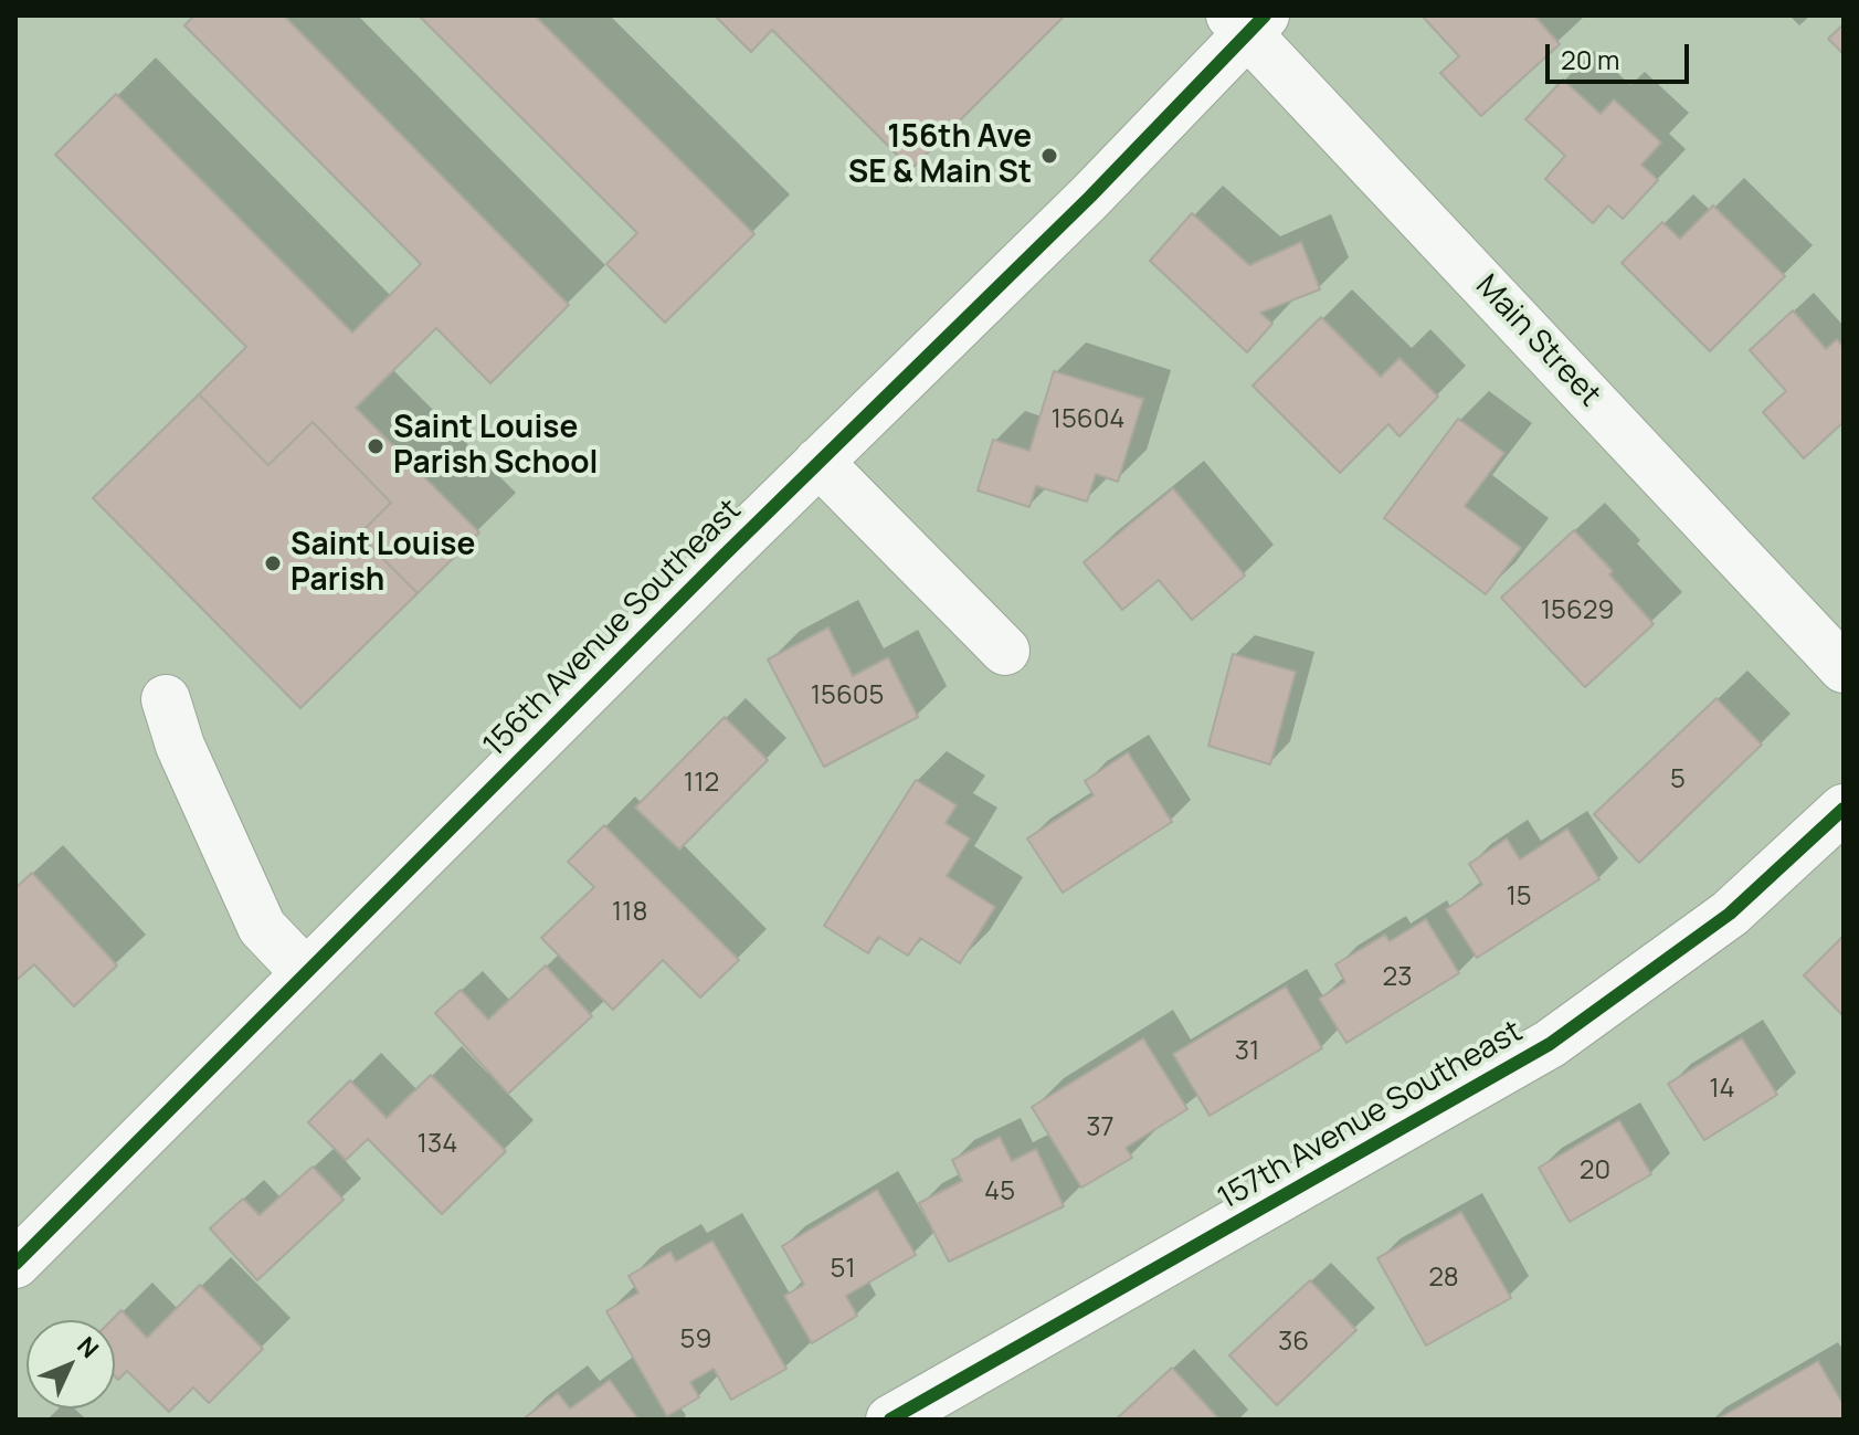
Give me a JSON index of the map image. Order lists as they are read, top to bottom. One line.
{"streets":{"street":["Main Street","156th Avenue Southeast","157th Avenue Southeast"]},"crossings":[["Main Street","156th Avenue Southeast"]],"places":["156th Ave SE & Main St","Saint Louise Parish School","Saint Louise Parish"],"house_numbers":["15604","15629","15605","5","112","15","118","23","31","14","37","134","20","45","51","28","59","36"],"scale_bar":"20 m","north":"top right"}
